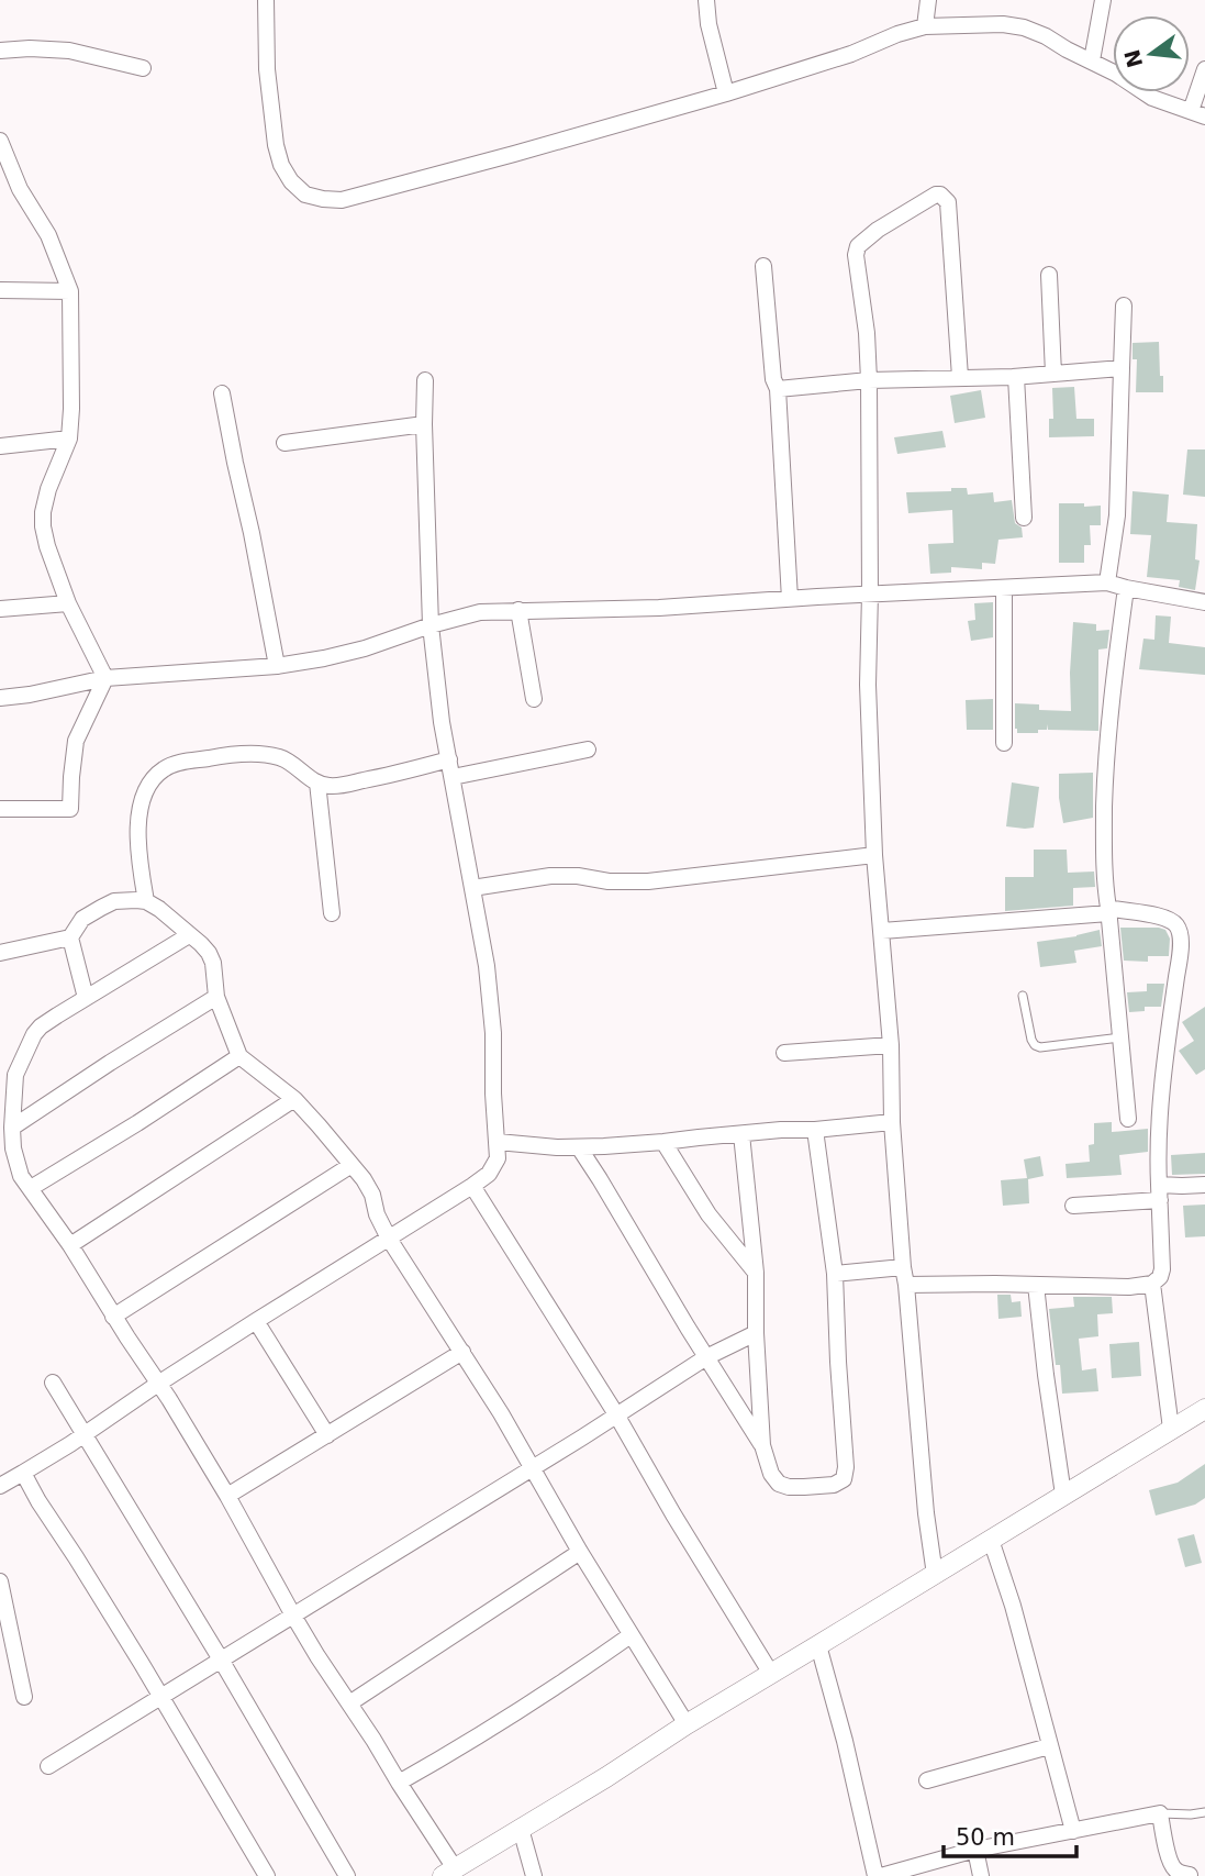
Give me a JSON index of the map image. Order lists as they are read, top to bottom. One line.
{"scale_bar":"50 m","north":"left"}
